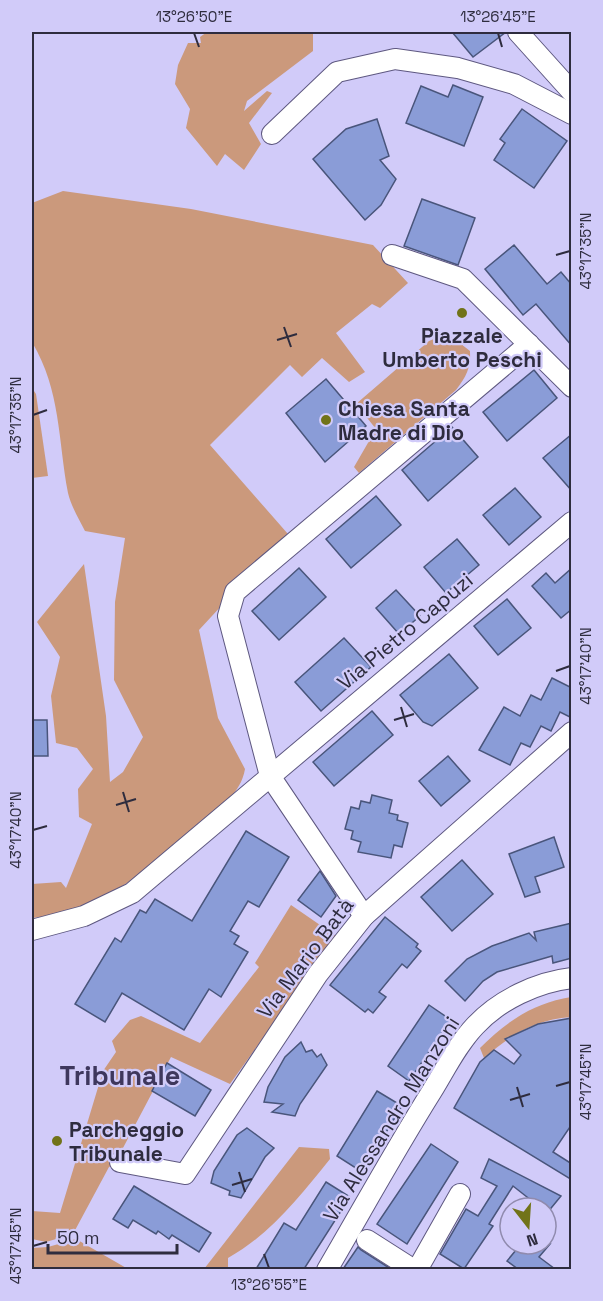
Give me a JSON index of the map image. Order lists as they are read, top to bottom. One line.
{"streets":{"street":["Via Pietro Capuzi","Via Mario Batà","Via Alessandro Manzoni"]},"districts":["Tribunale"],"places":["Piazzale Umberto Peschi","Chiesa Santa Madre di Dio","Parcheggio Tribunale"],"scale_bar":"50 m","north":"bottom","coordinates":["13°26'50\"E","13°26'45\"E","43°17'35\"N","43°17'40\"N","43°17'45\"N","13°26'55\"E"]}
